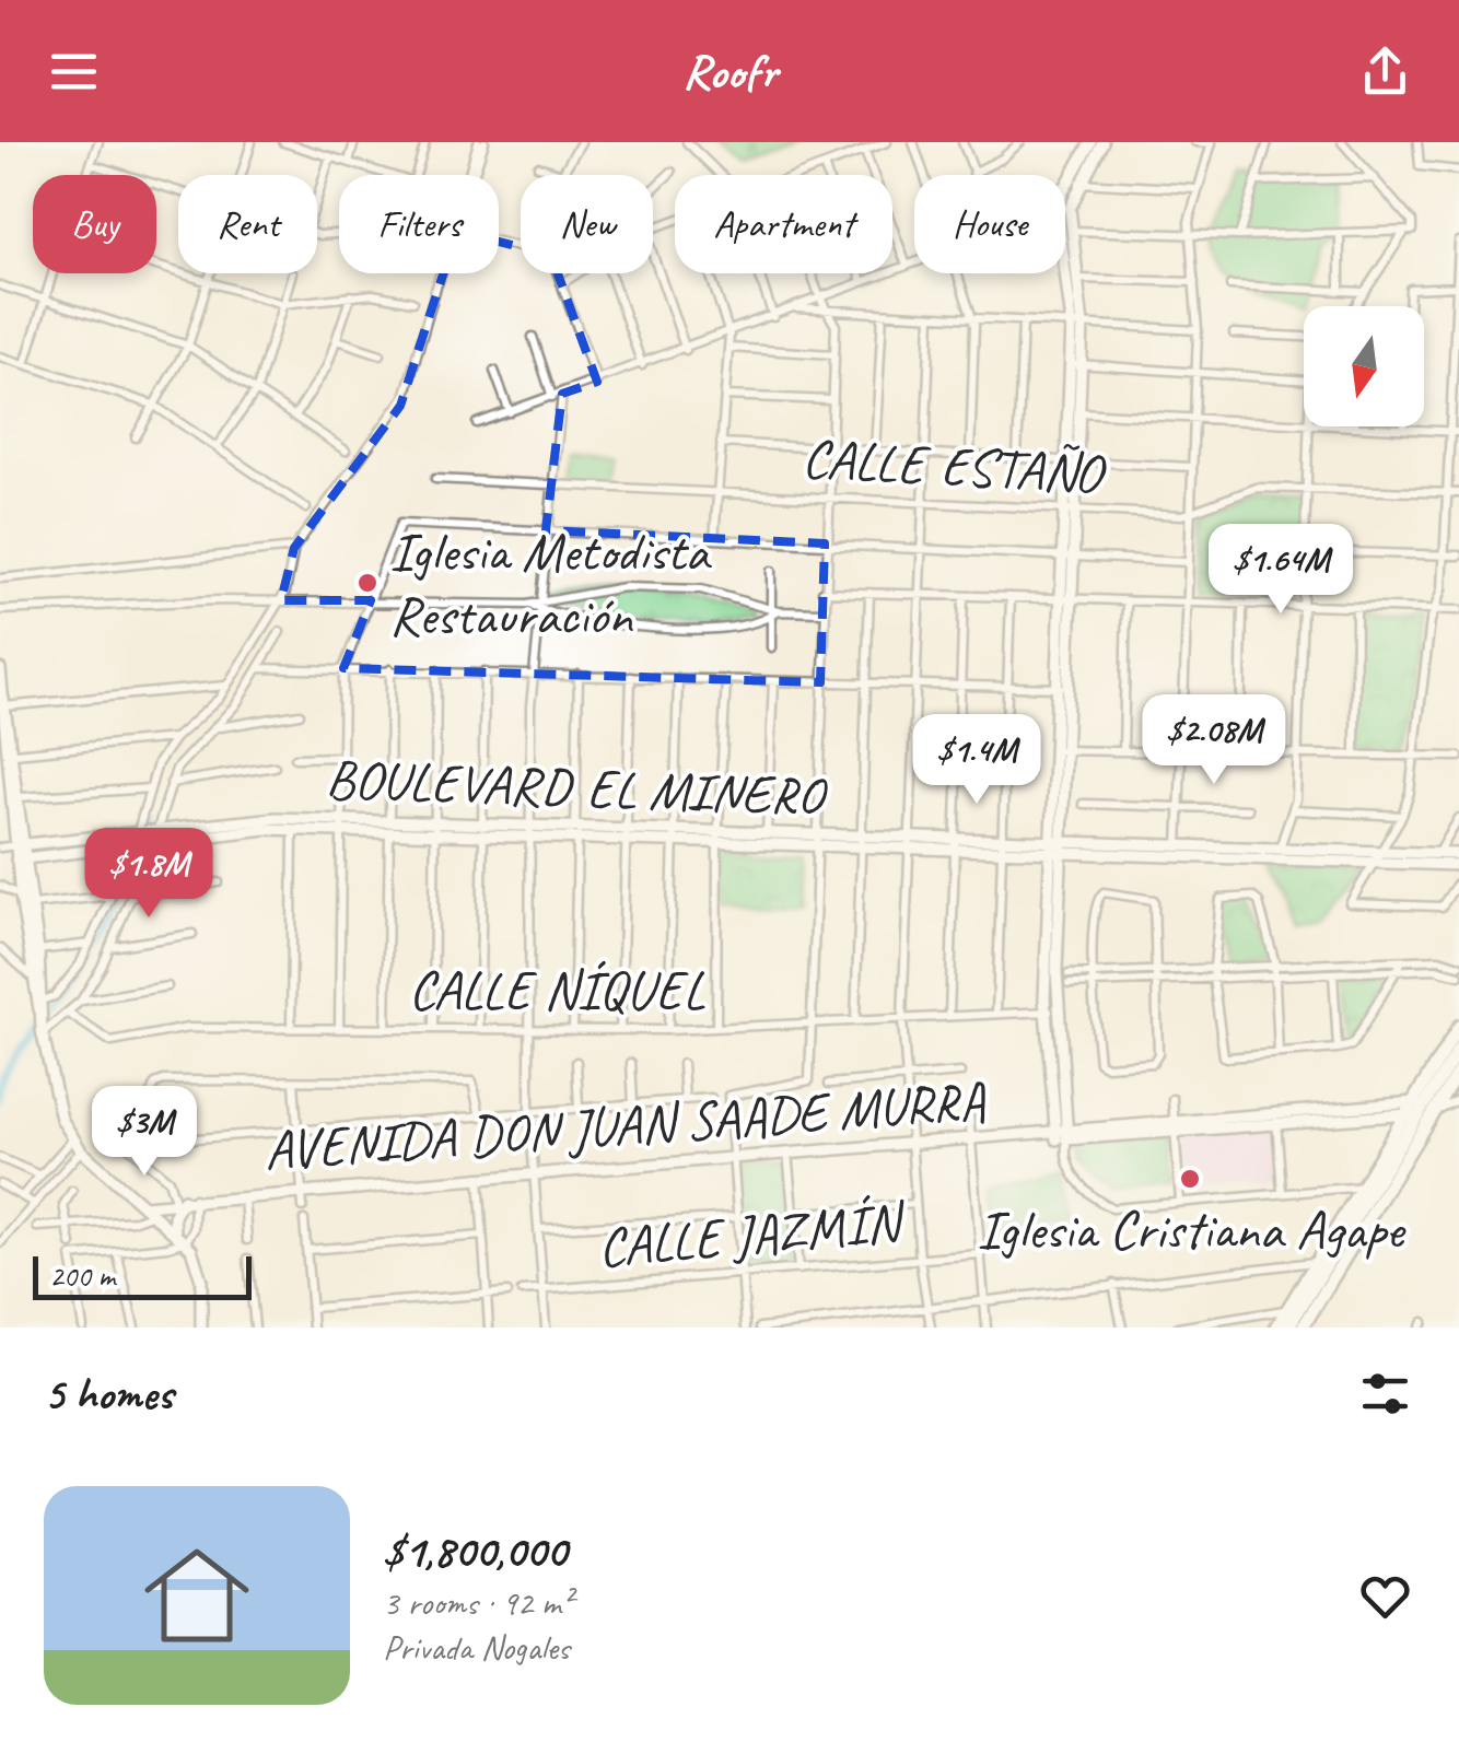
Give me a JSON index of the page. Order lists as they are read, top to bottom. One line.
{"streets":{"street":["CALLE ESTAÑO","BOULEVARD EL MINERO","CALLE NÍQUEL","AVENIDA DON JUAN SAADE MURRA","CALLE JAZMÍN"]},"places":["Iglesia Metodista Restauración","Iglesia Cristiana Agape"],"scale_bar":"200 m","north":"bottom","page":{"header":"Roofr","chip":["Buy","Rent","Filters","New","Apartment","House"],"price":["$1.64M","$2.08M","$1.4M","$1.8M","$3M"],"scale":"200 m","heading":"5 homes","list":[{"name":"$1,800,000","note":"3 rooms · 92 m² · Privada Nogales"}]}}
